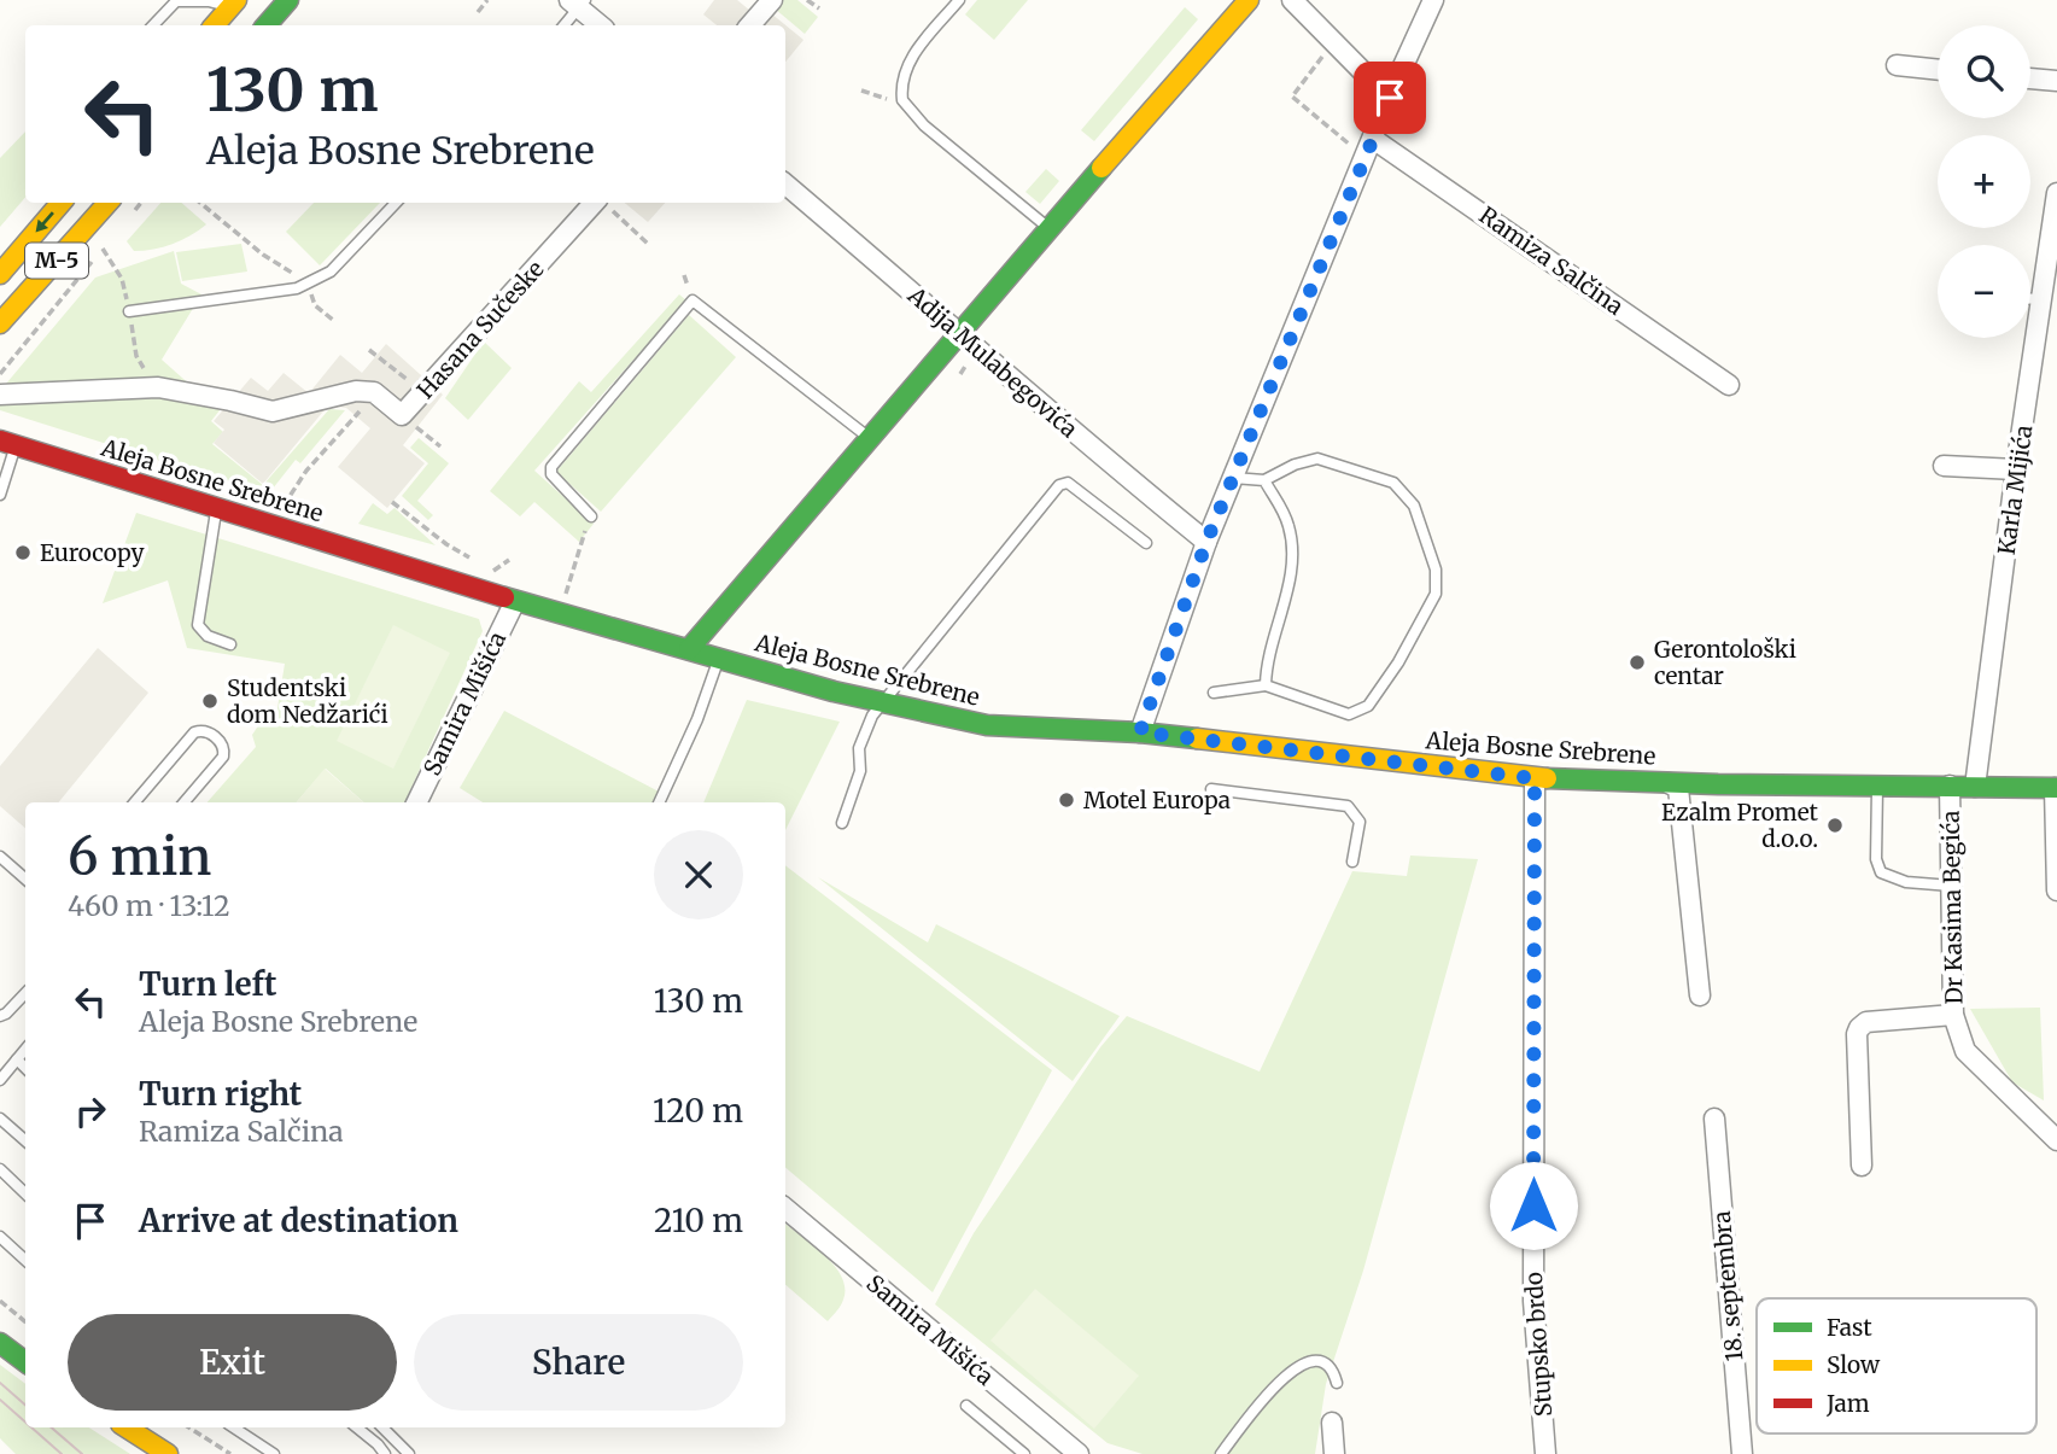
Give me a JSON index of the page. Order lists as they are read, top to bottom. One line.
{"streets":{"street":["M-5","Ramiza Salčina","Hasana Sučeske","Adija Mulabegovića","Aleja Bosne Srebrene","Karla Mijića","Samira Mišića","Dr Kasima Begića","18. septembra","Stupsko brdo"]},"crossings":[["Aleja Bosne Srebrene","Karla Mijića"],["Aleja Bosne Srebrene","Samira Mišića"],["Aleja Bosne Srebrene","Dr Kasima Begića"],["Aleja Bosne Srebrene","Stupsko brdo"]],"places":["Eurocopy","Gerontološki centar","Studentski dom Nedžarići","Motel Europa","Ezalm Promet d.o.o."],"legend":["Fast","Slow","Jam"],"page":{"map_buttons":["+","−"],"turn":["130 m","Aleja Bosne Srebrene"],"heading":["6 min","460 m · 13:12"],"list":[{"name":"Turn left","note":"Aleja Bosne Srebrene","value":"130 m"},{"name":"Turn right","note":"Ramiza Salčina","value":"120 m"},{"name":"Arrive at destination","value":"210 m"}],"buttons":["Exit","Share"]}}
